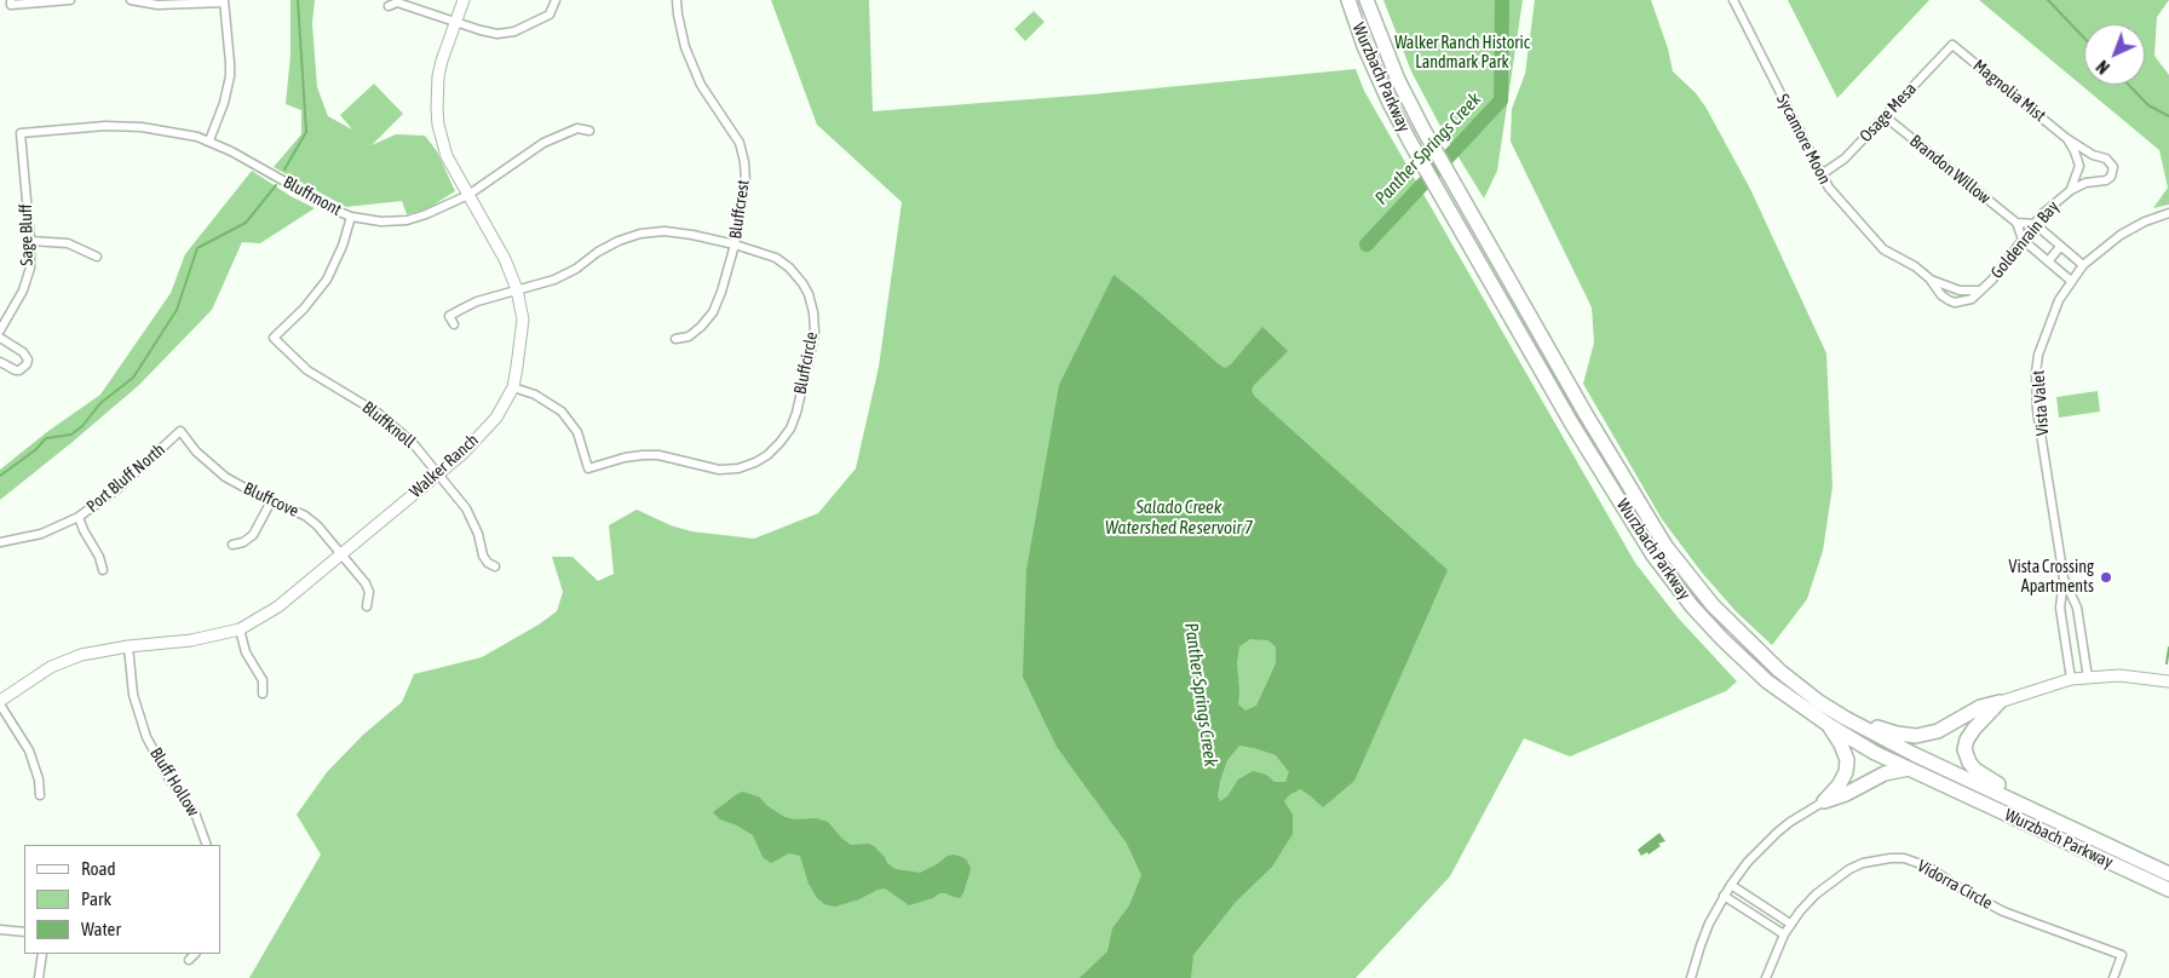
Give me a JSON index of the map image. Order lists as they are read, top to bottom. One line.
{"streets":{"highway":["Wurzbach Parkway"],"street":["Magnolia Mist","Osage Mesa","Sycamore Moon","Brandon Willow","Bluffmont","Bluffcrest","Sage Bluff","Goldenrain Bay","Bluffcircle","Vista Valet","Bluffknoll","Walker Ranch","Port Bluff North","Bluffcove","Bluff Hollow","Vidorra Circle"]},"crossings":[["Magnolia Mist","Osage Mesa"],["Magnolia Mist","Goldenrain Bay"],["Osage Mesa","Sycamore Moon"],["Osage Mesa","Brandon Willow"],["Sycamore Moon","Goldenrain Bay"],["Bluffmont","Sage Bluff"],["Bluffmont","Bluffknoll"],["Bluffmont","Walker Ranch"],["Bluffcrest","Bluffcircle"],["Bluffcircle","Walker Ranch"],["Bluffknoll","Walker Ranch"],["Walker Ranch","Bluffcove"],["Walker Ranch","Bluff Hollow"],["Port Bluff North","Bluffcove"]],"water":["Panther Springs Creek","Salado Creek Watershed Reservoir 7"],"parks":["Walker Ranch Historic Landmark Park"],"places":["Vista Crossing Apartments"],"legend":["Road","Park","Water"],"north":"bottom left"}
